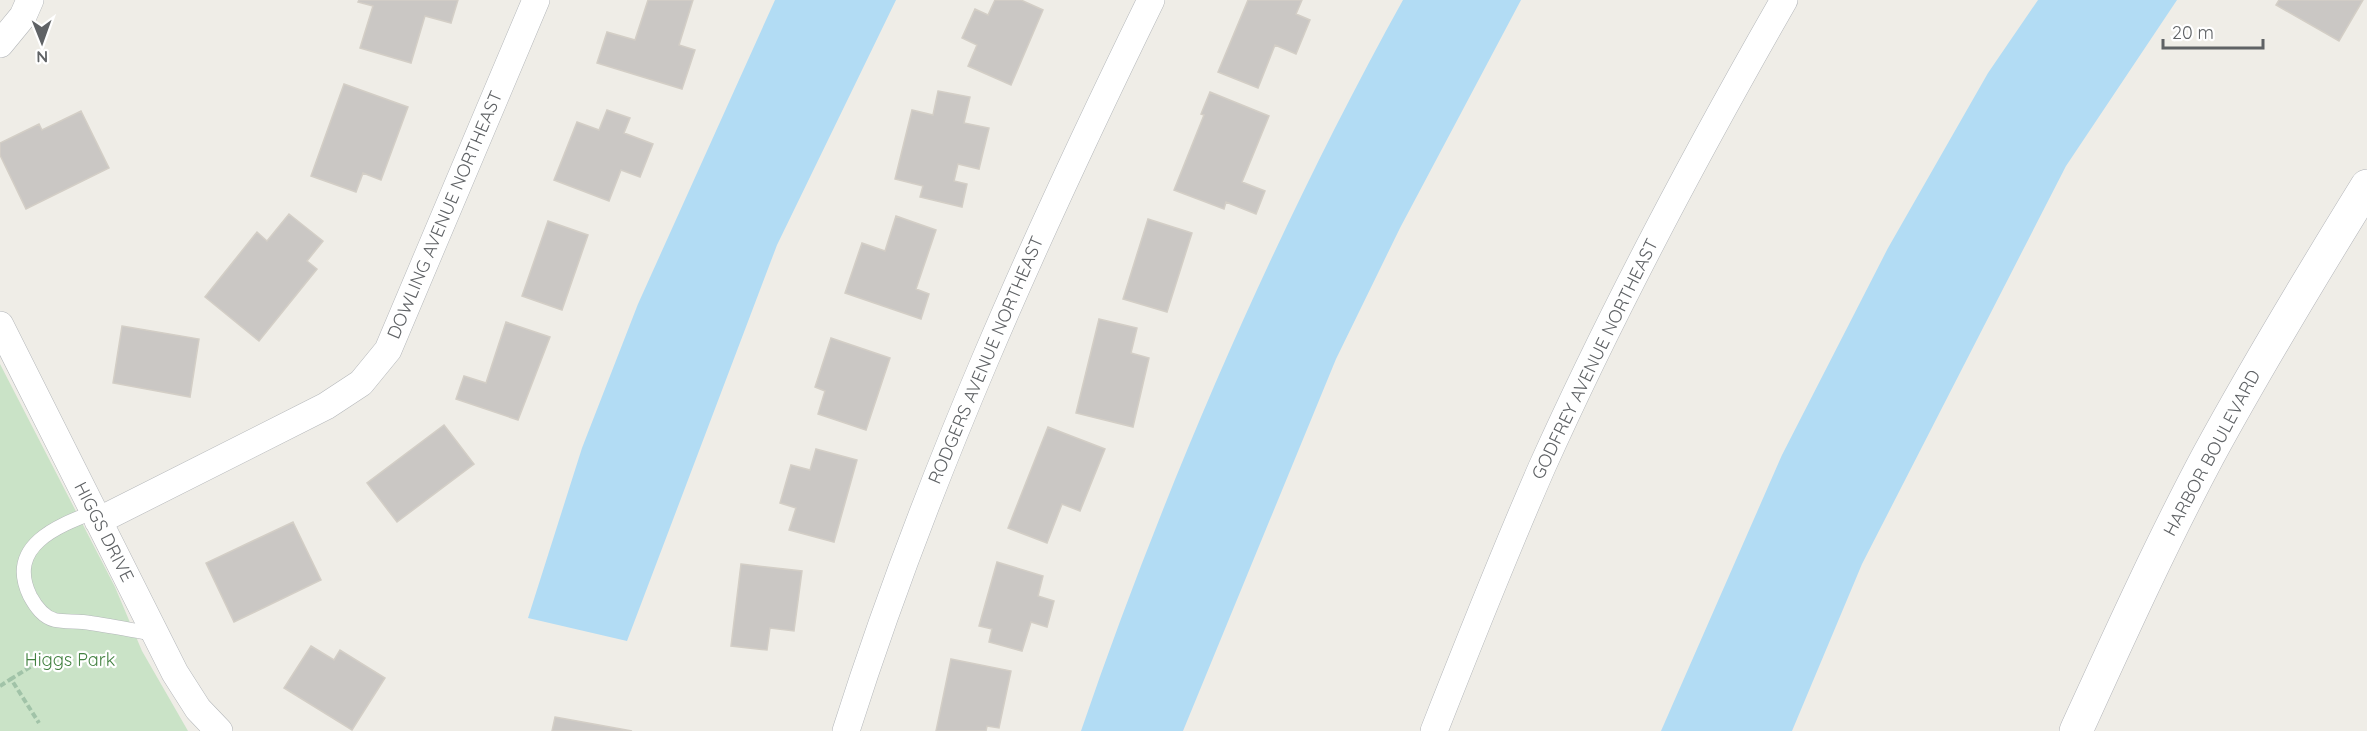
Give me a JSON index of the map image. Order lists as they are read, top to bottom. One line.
{"streets":{"street":["DOWLING AVENUE NORTHEAST","GODFREY AVENUE NORTHEAST","RODGERS AVENUE NORTHEAST","HARBOR BOULEVARD","HIGGS DRIVE"]},"crossings":[["DOWLING AVENUE NORTHEAST","HIGGS DRIVE"]],"parks":["Higgs Park"],"scale_bar":"20 m","north":"bottom"}
